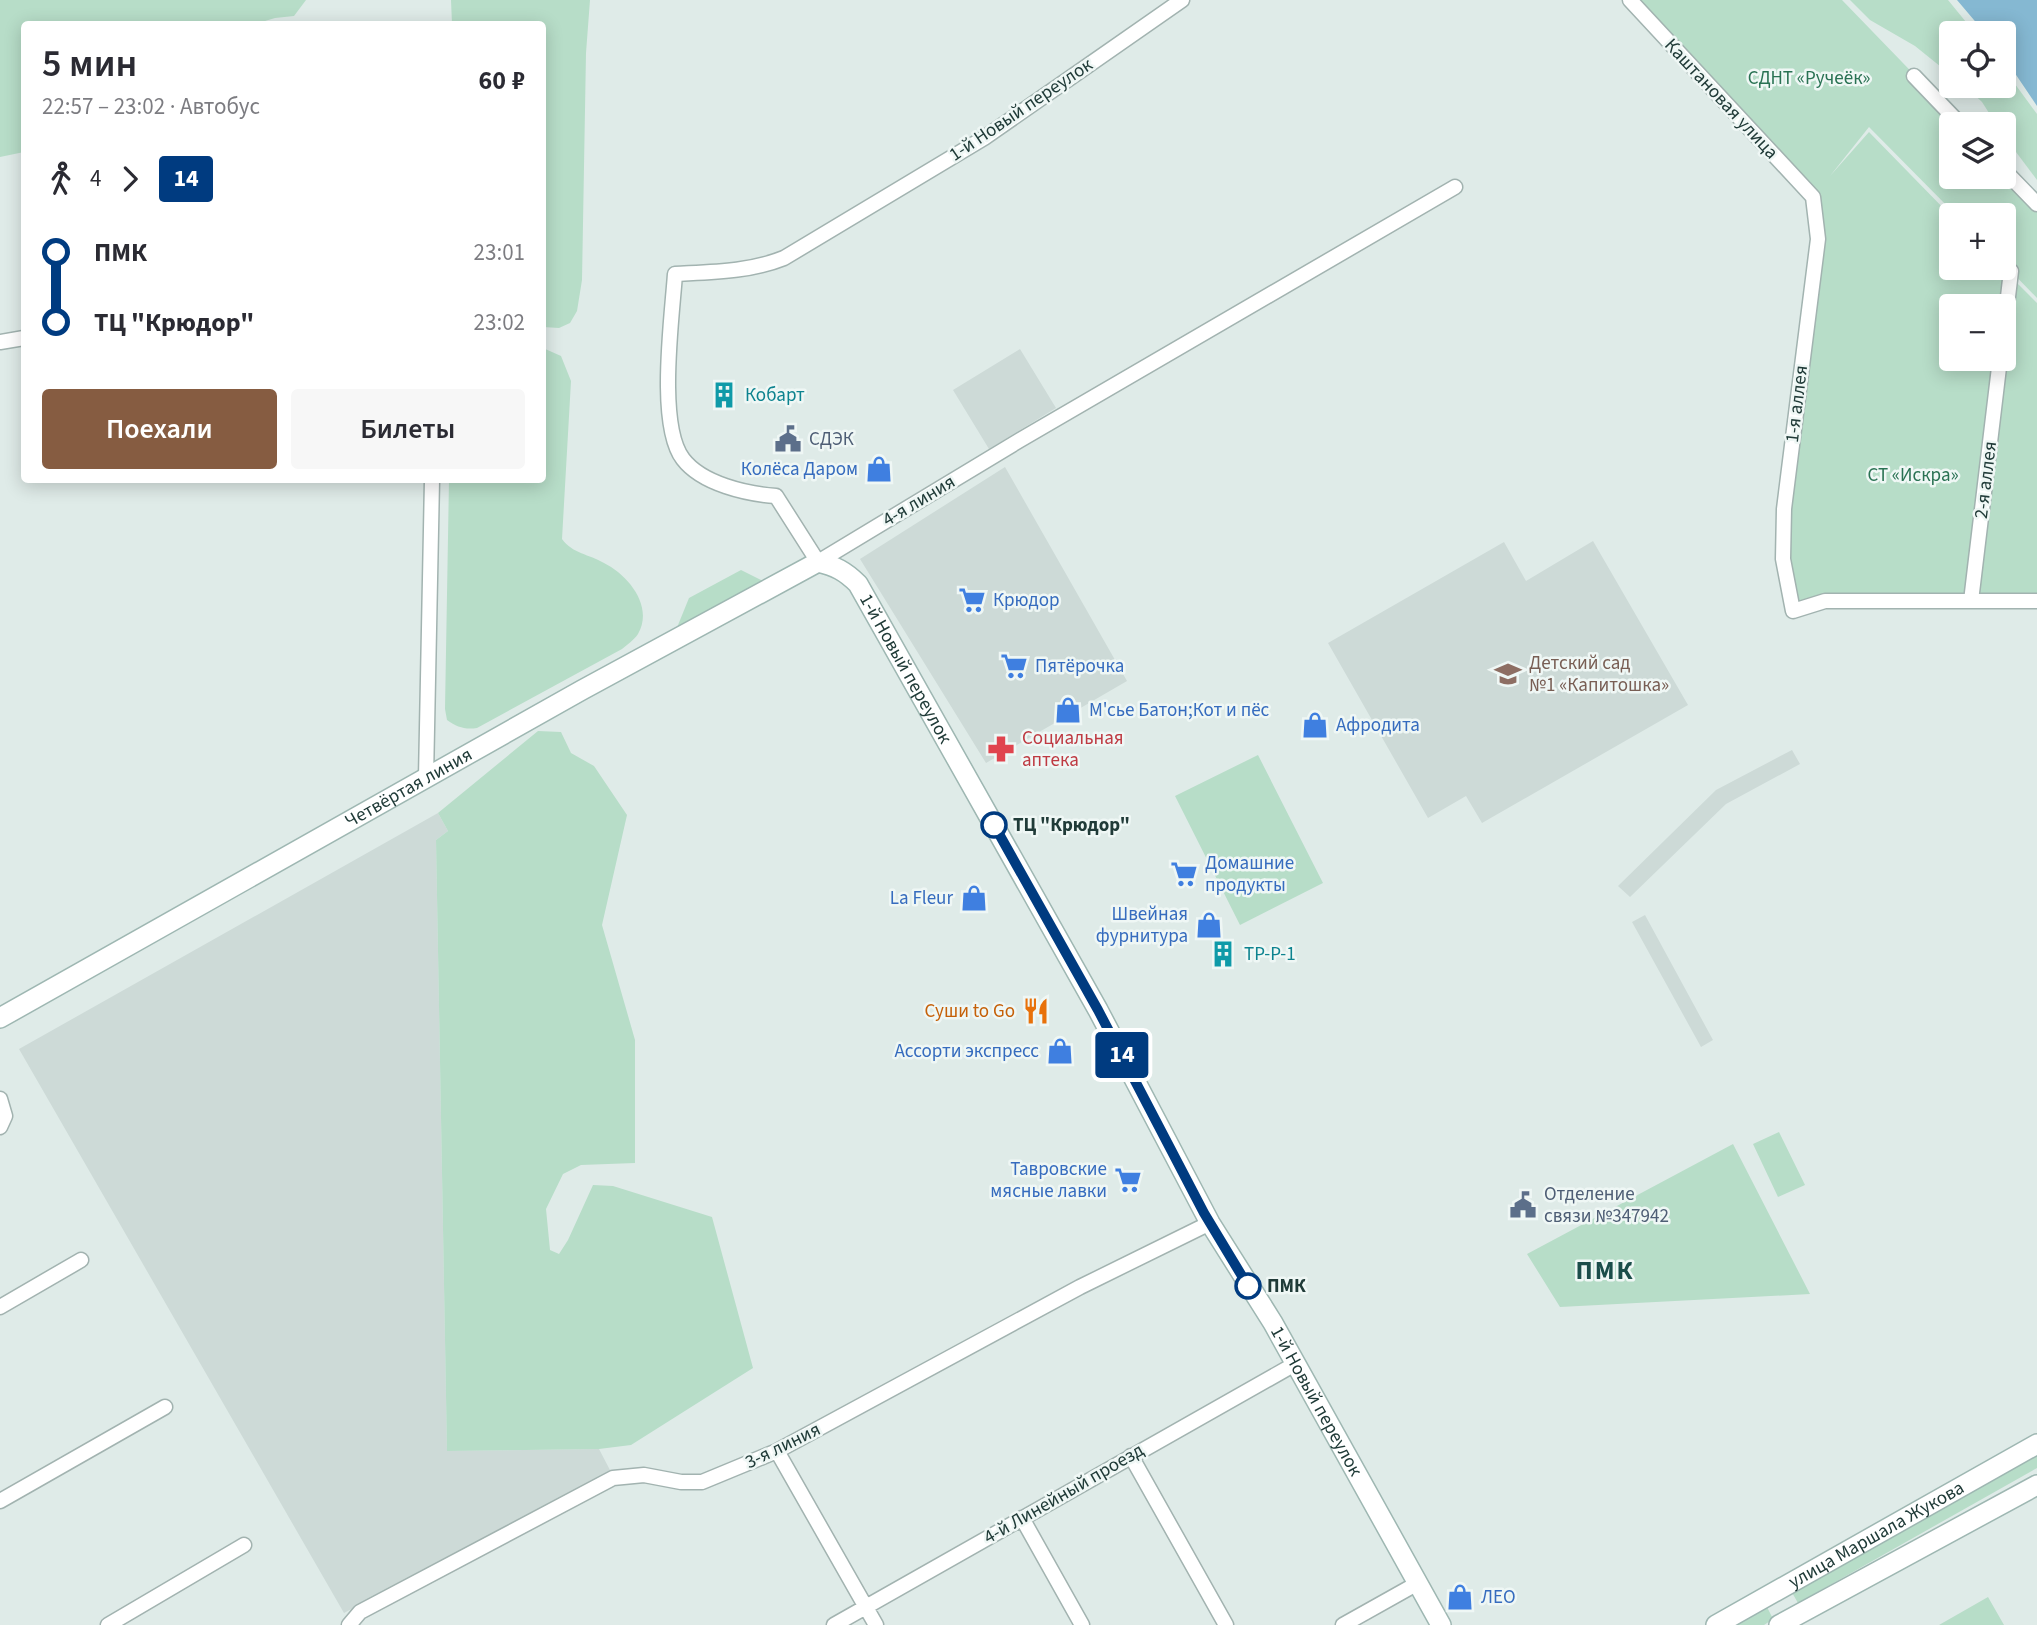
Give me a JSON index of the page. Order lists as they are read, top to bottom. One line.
{"streets":{"street":["Каштановая улица","1-й Новый переулок","1-я аллея","2-я аллея","4-я линия","Четвёртая линия","3-я линия","4-й Линейный проезд","улица Маршала Жукова"]},"crossings":[["Каштановая улица","1-я аллея"],["1-й Новый переулок","4-я линия"],["1-й Новый переулок","Четвёртая линия"],["1-й Новый переулок","3-я линия"],["1-й Новый переулок","4-й Линейный проезд"],["1-я аллея","2-я аллея"],["4-я линия","Четвёртая линия"]],"districts":["ПМК"],"parks":["СДНТ «Ручеёк»","СТ «Искра»"],"places":{"building":["Кобарт","ТР-Р-1"],"public building":["СДЭК","Отделение связи №347942"],"shop":["Колёса Даром","М'сье Батон;Кот и пёс","Афродита","La Fleur","Швейная фурнитура","Ассорти экспресс","ЛЕО"],"supermarket":["Крюдор","Пятёрочка","Домашние продукты","Тавровские мясные лавки"],"school or university":["Детский сад №1 «Капитошка»"],"pharmacy":["Социальная аптека"],"other":["ТЦ \"Крюдор\"","ПМК"],"restaurant":["Суши to Go"]},"lines":["bus line 14"],"page":{"on_map":"14","map_buttons":["+","−"],"heading":["5 мин","22:57 – 23:02 · Автобус","60 ₽"],"legs":["4","14"],"list":[{"name":"ПМК","value":"23:01"},{"name":"ТЦ \"Крюдор\"","value":"23:02"}],"buttons":["Поехали","Билеты"]}}
